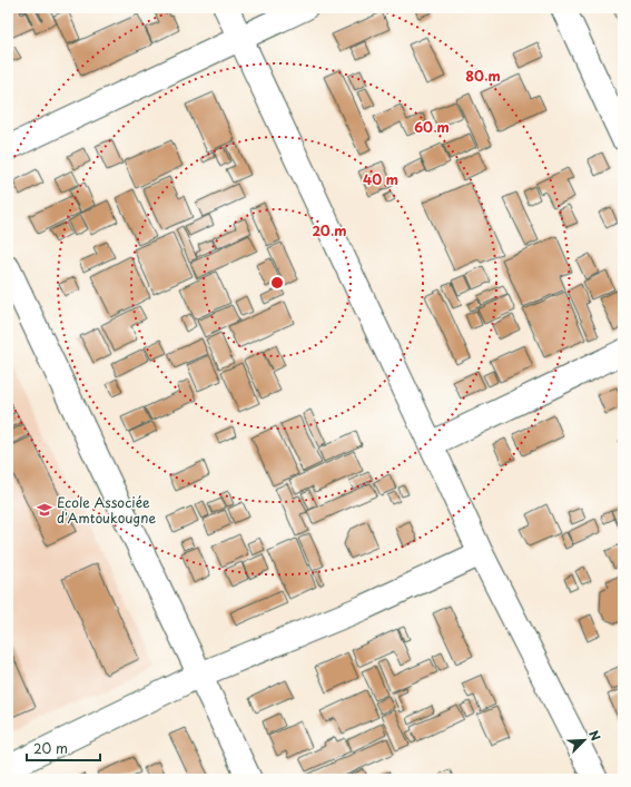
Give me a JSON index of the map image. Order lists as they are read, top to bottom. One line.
{"places":{"school or university":["Ecole Associée d'Amtoukougne"]},"scale_bar":"20 m","north":"top right","rings":["80 m","60 m","40 m","20 m"]}
